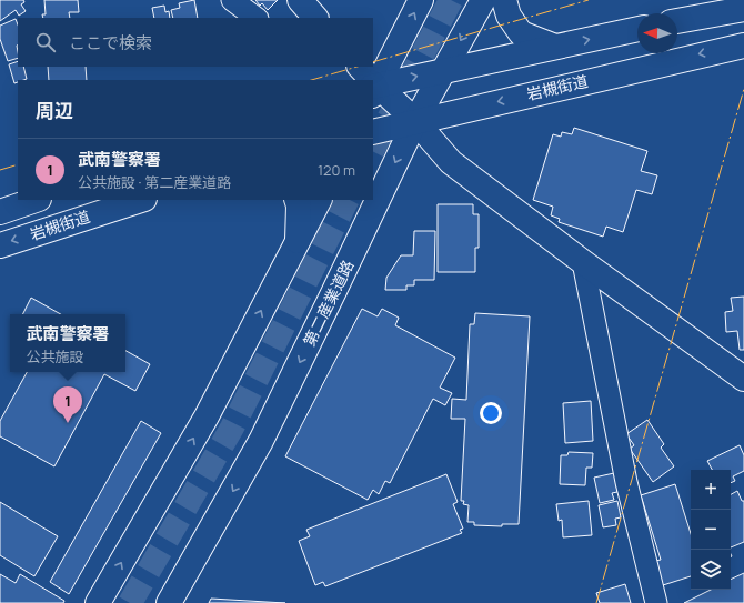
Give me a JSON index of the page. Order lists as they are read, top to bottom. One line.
{"streets":{"main road":["岩槻街道","第二産業道路"]},"crossings":[["岩槻街道","第二産業道路"]],"north":"left","page":{"search":"ここで検索","heading":"周辺","list":[{"mark":"1","name":"武南警察署","note":"公共施設 · 第二産業道路","value":"120 m"}],"popup":["武南警察署","公共施設"],"pins":"1","map_buttons":["+","−"]}}
